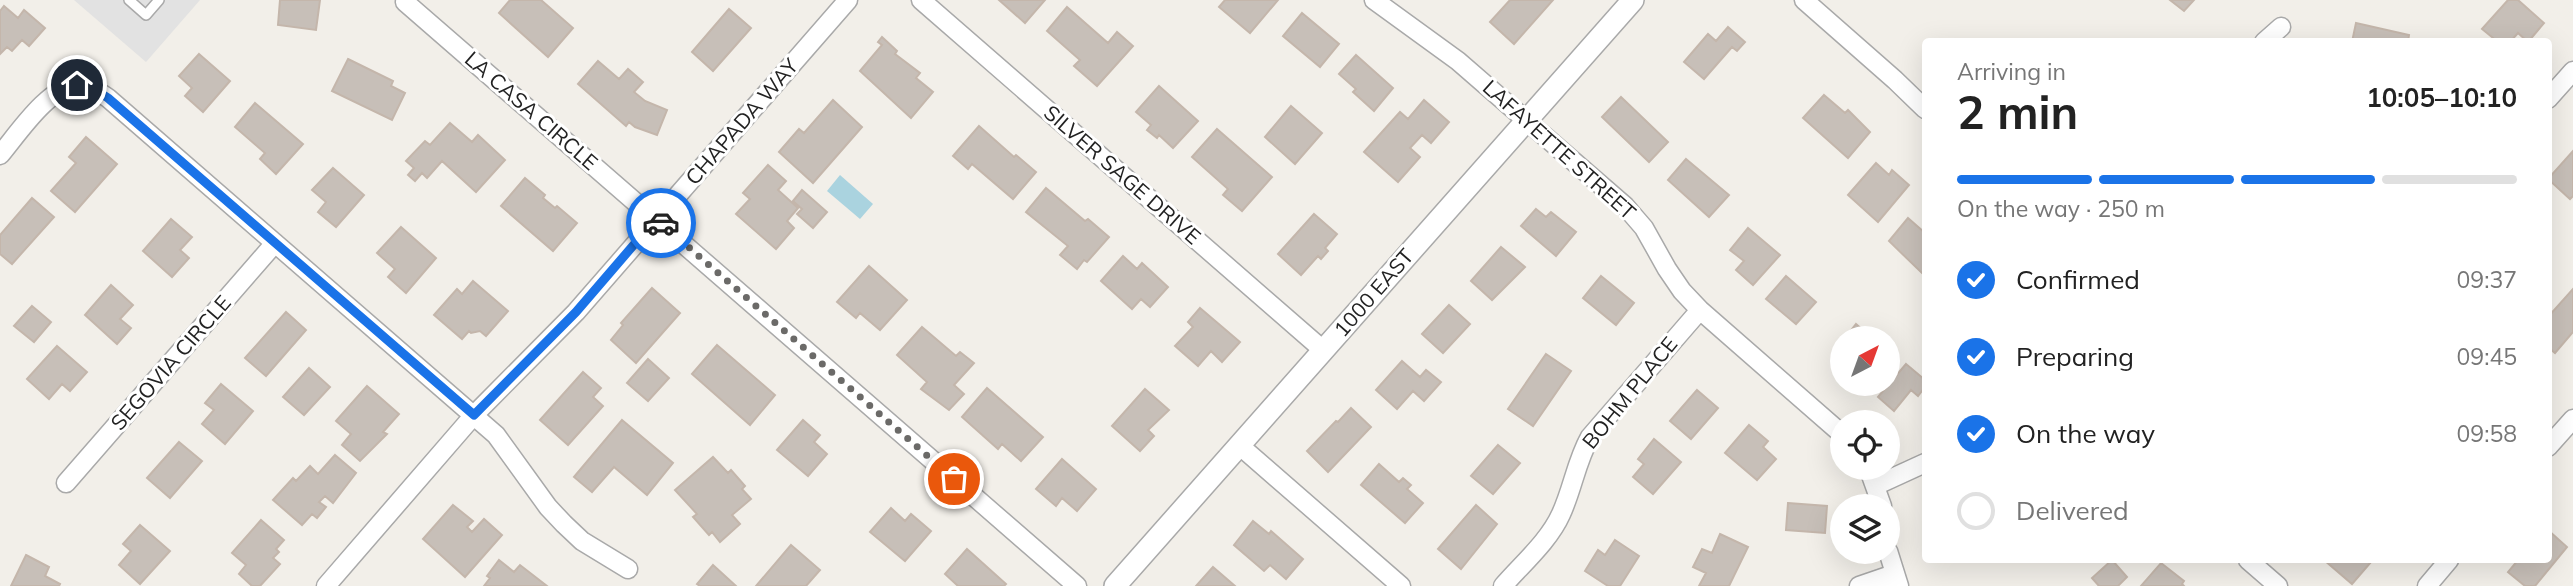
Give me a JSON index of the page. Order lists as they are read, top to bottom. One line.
{"streets":{"street":["LA CASA CIRCLE","CHAPADA WAY","LAFAYETTE STREET","SILVER SAGE DRIVE","1000 EAST","SEGOVIA CIRCLE","BOHM PLACE"]},"crossings":[["LA CASA CIRCLE","CHAPADA WAY"],["LAFAYETTE STREET","1000 EAST"],["LAFAYETTE STREET","BOHM PLACE"],["SILVER SAGE DRIVE","1000 EAST"]],"north":"top right","page":{"heading":["2 min","Arriving in","10:05–10:10"],"bar":"On the way · 250 m","list":[["Confirmed","09:37"],["Preparing","09:45"],["On the way","09:58"],"Delivered"]}}
